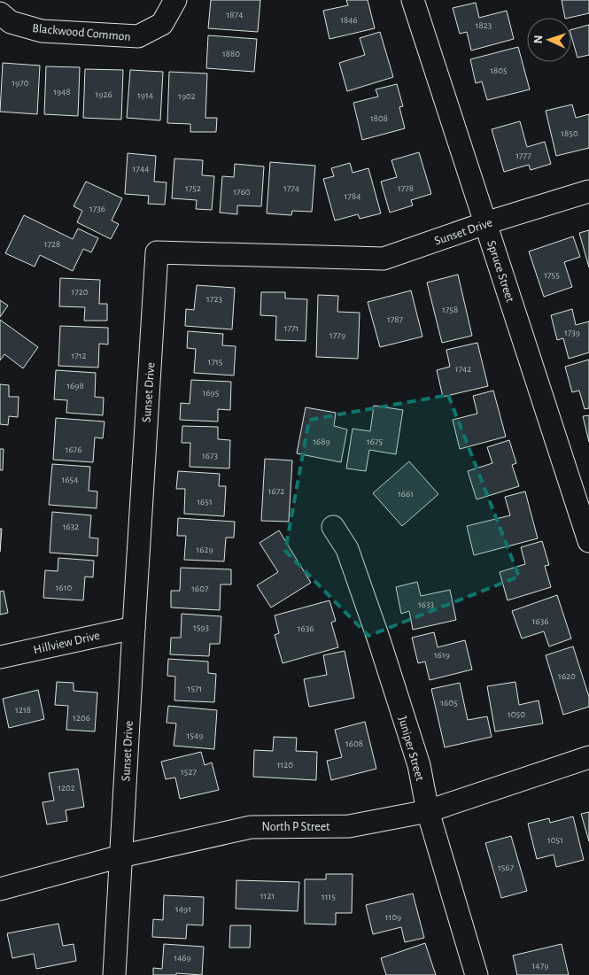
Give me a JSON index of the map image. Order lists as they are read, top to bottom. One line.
{"streets":{"street":["Blackwood Common","Sunset Drive","Spruce Street","Hillview Drive","Juniper Street","North P Street"]},"crossings":[["Sunset Drive","Spruce Street"],["Sunset Drive","Hillview Drive"],["Sunset Drive","North P Street"],["Juniper Street","North P Street"]],"house_numbers":["1874","1846","1823","1880","1805","1970","1948","1926","1914","1902","1808","1850","1777","1744","1752","1774","1778","1760","1784","1736","1728","1755","1720","1723","1758","1787","1771","1739","1779","1712","1715","1742","1698","1695","1689","1675","1676","1673","1654","1672","1661","1651","1632","1629","1610","1607","1633","1636","1593","1636","1619","1620","1571","1605","1218","1050","1206","1549","1608","1120","1527","1202","1051","1567","1121","1115","1491","1109","1469","1479"],"north":"left"}
